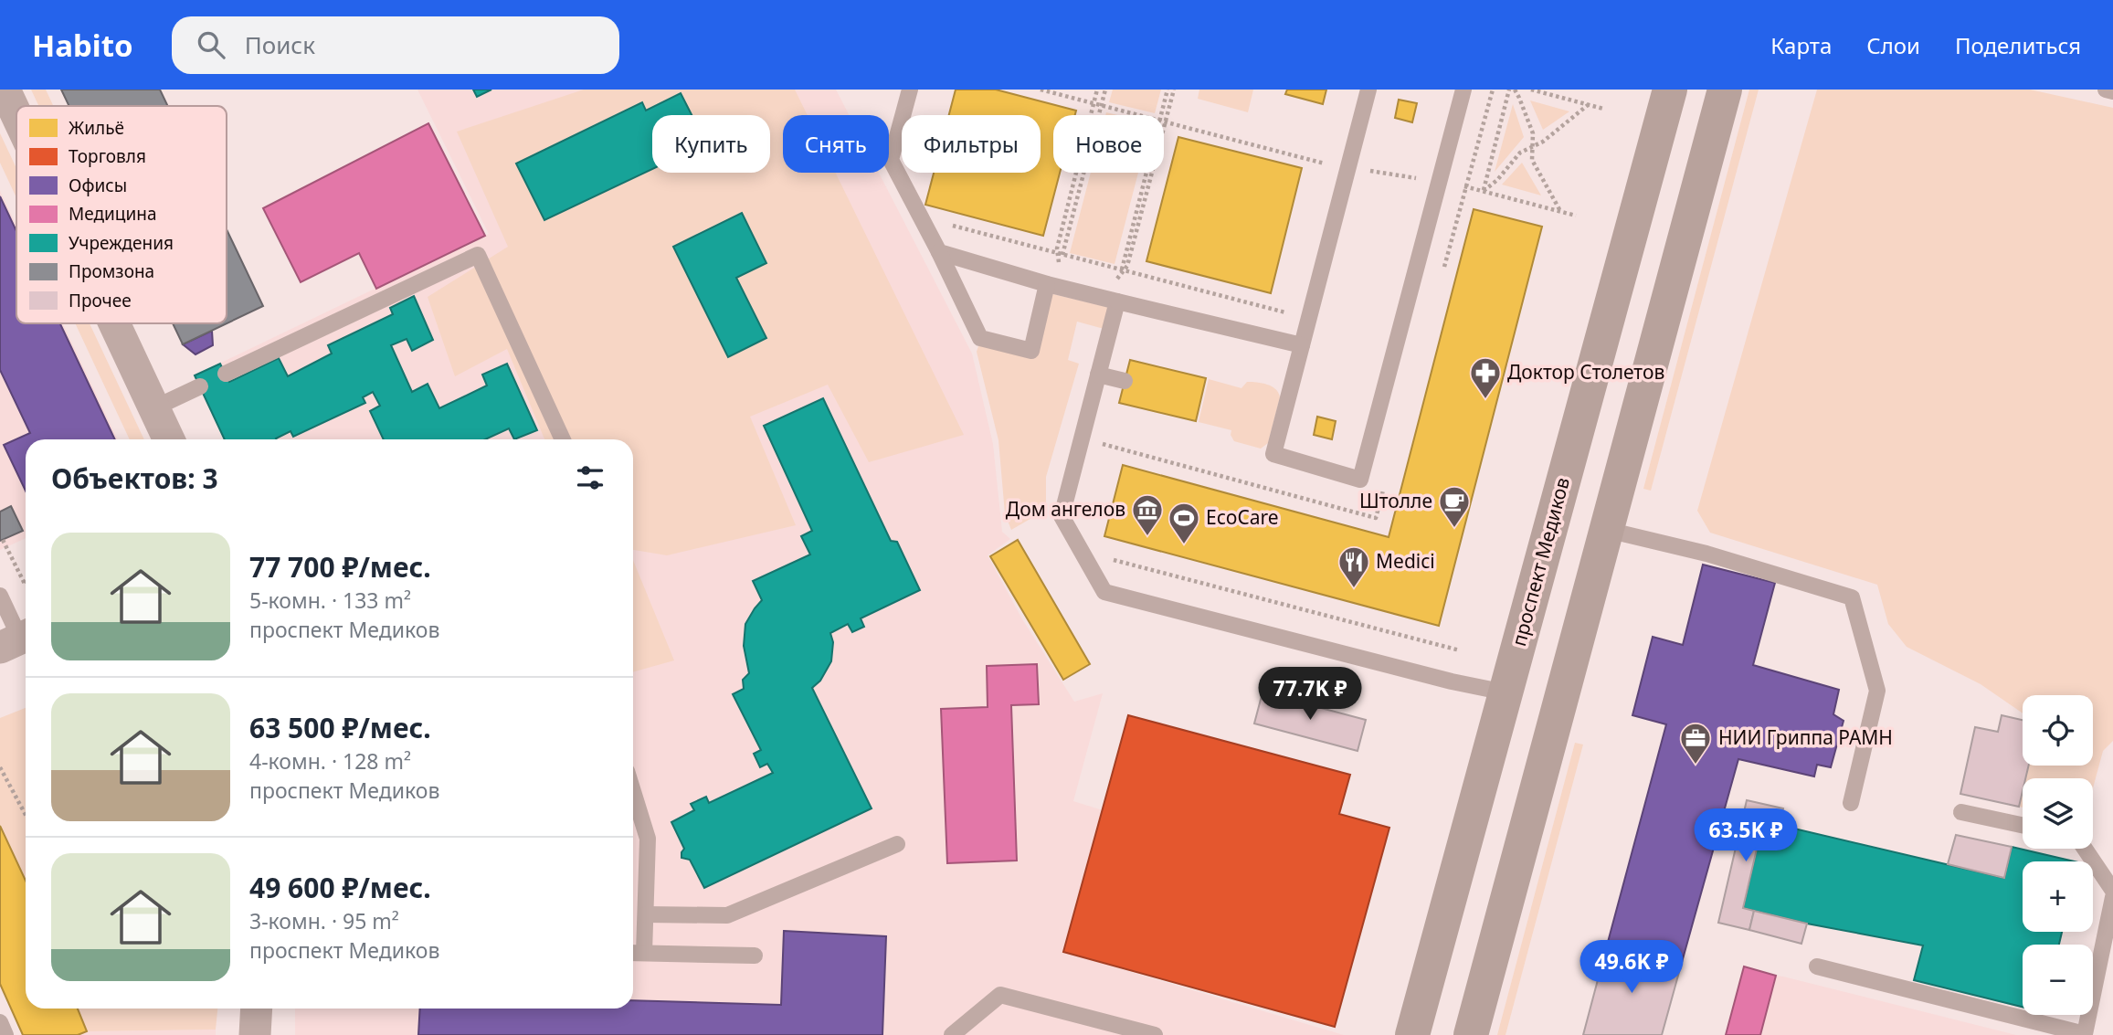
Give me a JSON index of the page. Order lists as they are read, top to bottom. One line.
{"streets":{"main road":["проспект Медиков"]},"places":{"pharmacy":["Доктор Столетов"],"cafe":["Штолле"],"museum":["Дом ангелов"],"sports":["EcoCare"],"restaurant":["Medici"],"office":["НИИ Гриппа РАМН"]},"legend":["Жильё","Торговля","Офисы","Медицина","Учреждения","Промзона","Прочее"],"page":{"header":"Habito","search":"Поиск","nav":["Карта","Слои","Поделиться"],"chip":["Купить","Снять","Фильтры","Новое"],"heading":"Объектов: 3","list":[{"name":"77 700 ₽/мес.","note":"5-комн. · 133 m² · проспект Медиков"},{"name":"63 500 ₽/мес.","note":"4-комн. · 128 m² · проспект Медиков"},{"name":"49 600 ₽/мес.","note":"3-комн. · 95 m² · проспект Медиков"}],"price":["77.7K ₽","63.5K ₽","49.6K ₽"],"map_buttons":["+","−"]}}
